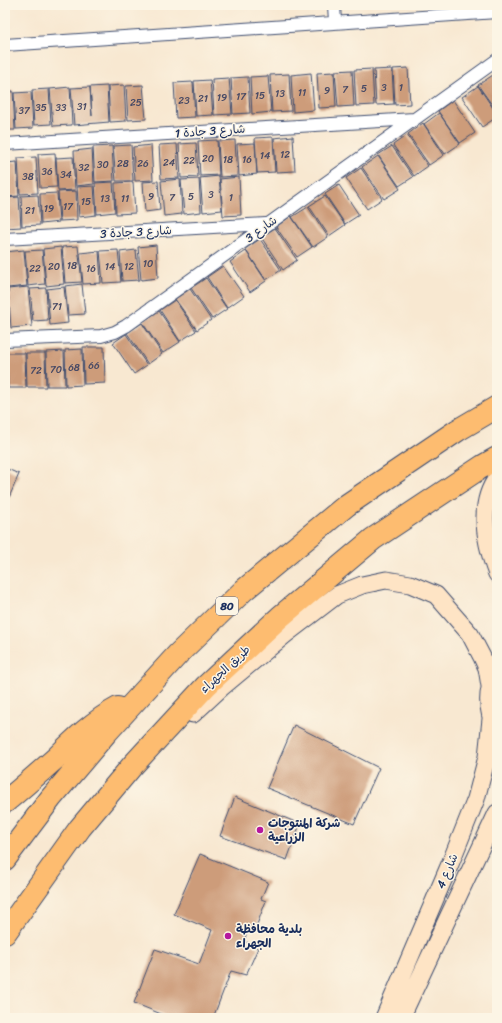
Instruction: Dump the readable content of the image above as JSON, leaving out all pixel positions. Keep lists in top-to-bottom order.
{
  "streets": {
    "highway": ["80", "طريق الجهراء"],
    "street": [
      "شارع 3 جادة 1",
      "شارع 3",
      "شارع 3 جادة 3",
      "شارع 4"
    ]
  },
  "crossings": [
    ["شارع 3 جادة 1", "شارع 3"],
    ["شارع 3", "شارع 3 جادة 3"]
  ],
  "places": ["شركة المنتوجات الزراعية", "بلدية محافظة الجهراء"],
  "house_numbers": [
    "3",
    "1",
    "5",
    "7",
    "9",
    "11",
    "13",
    "15",
    "17",
    "19",
    "21",
    "23",
    "25",
    "31",
    "35",
    "33",
    "37",
    "12",
    "14",
    "20",
    "18",
    "16",
    "22",
    "24",
    "28",
    "26",
    "30",
    "32",
    "36",
    "34",
    "38",
    "3",
    "9",
    "5",
    "7",
    "1",
    "13",
    "11",
    "15",
    "17",
    "19",
    "21",
    "10",
    "18",
    "20",
    "14",
    "12",
    "22",
    "16",
    "71",
    "66",
    "68",
    "70",
    "72"
  ]
}
